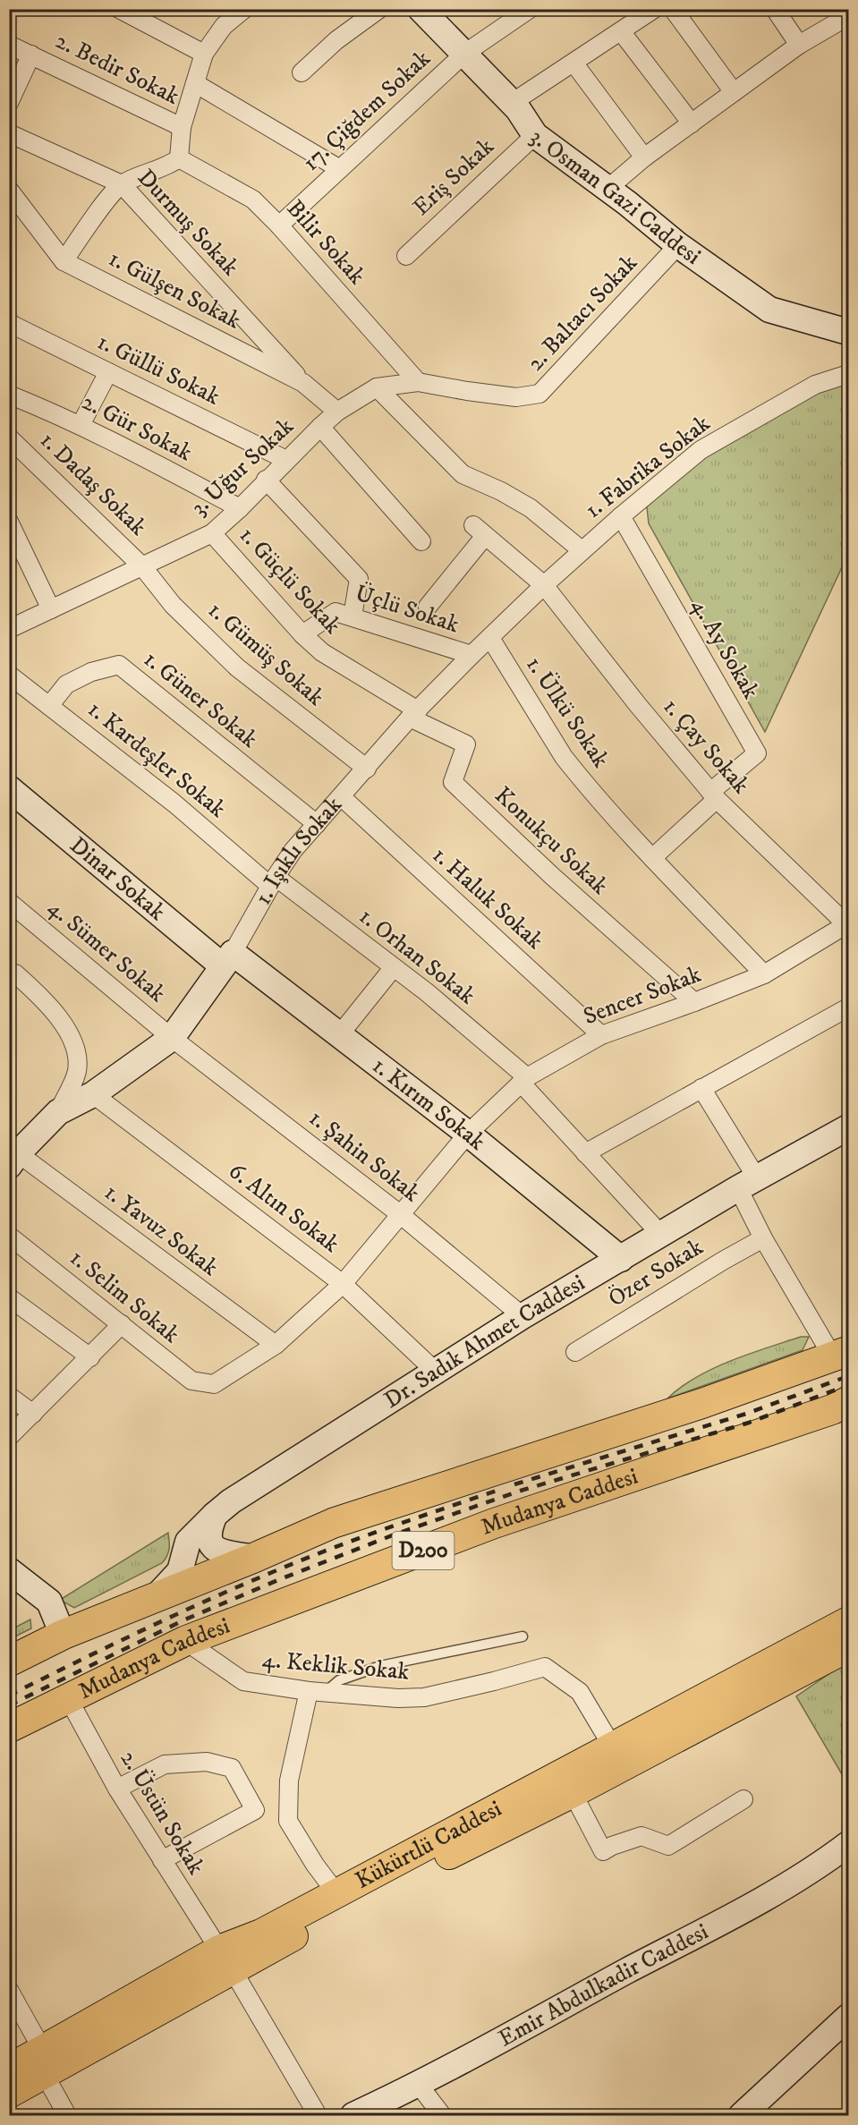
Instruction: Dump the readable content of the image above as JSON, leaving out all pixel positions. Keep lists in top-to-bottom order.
{
  "streets": {
    "highway": ["Mudanya Caddesi", "D200"],
    "main road": ["Kükürtlü Caddesi"],
    "street": [
      "2. Bedir Sokak",
      "17. Çiğdem Sokak",
      "Eriş Sokak",
      "3. Osman Gazi Caddesi",
      "Durmuş Sokak",
      "Bilir Sokak",
      "1. Gülşen Sokak",
      "2. Baltacı Sokak",
      "1. Güllü Sokak",
      "2. Gür Sokak",
      "3. Uğur Sokak",
      "1. Fabrika Sokak",
      "1. Dadaş Sokak",
      "1. Güçlü Sokak",
      "Üçlü Sokak",
      "4. Ay Sokak",
      "1. Gümüş Sokak",
      "1. Güner Sokak",
      "1. Ülkü Sokak",
      "1. Çay Sokak",
      "1. Kardeşler Sokak",
      "Konukçu Sokak",
      "1. Işıklı Sokak",
      "Dinar Sokak",
      "1. Haluk Sokak",
      "4. Sümer Sokak",
      "1. Orhan Sokak",
      "Sencer Sokak",
      "1. Kırım Sokak",
      "1. Şahin Sokak",
      "6. Altın Sokak",
      "1. Yavuz Sokak",
      "Özer Sokak",
      "1. Selim Sokak",
      "Dr. Sadık Ahmet Caddesi",
      "4. Keklik Sokak",
      "2. Üstün Sokak",
      "Emir Abdulkadir Caddesi"
    ]
  },
  "crossings": [
    ["17. Çiğdem Sokak", "3. Osman Gazi Caddesi"],
    ["17. Çiğdem Sokak", "Bilir Sokak"],
    ["Eriş Sokak", "3. Osman Gazi Caddesi"],
    ["3. Osman Gazi Caddesi", "2. Baltacı Sokak"],
    ["Durmuş Sokak", "1. Gülşen Sokak"],
    ["Bilir Sokak", "2. Baltacı Sokak"],
    ["Bilir Sokak", "3. Uğur Sokak"],
    ["1. Gülşen Sokak", "3. Uğur Sokak"],
    ["2. Baltacı Sokak", "3. Uğur Sokak"],
    ["1. Güllü Sokak", "3. Uğur Sokak"],
    ["2. Gür Sokak", "3. Uğur Sokak"],
    ["3. Uğur Sokak", "1. Dadaş Sokak"],
    ["3. Uğur Sokak", "1. Güçlü Sokak"],
    ["3. Uğur Sokak", "1. Gümüş Sokak"],
    ["1. Fabrika Sokak", "4. Ay Sokak"],
    ["1. Fabrika Sokak", "1. Çay Sokak"],
    ["1. Fabrika Sokak", "1. Işıklı Sokak"],
    ["1. Dadaş Sokak", "1. Gümüş Sokak"],
    ["1. Güçlü Sokak", "Üçlü Sokak"],
    ["1. Güçlü Sokak", "Konukçu Sokak"],
    ["1. Güçlü Sokak", "1. Işıklı Sokak"],
    ["Üçlü Sokak", "1. Işıklı Sokak"],
    ["4. Ay Sokak", "1. Çay Sokak"],
    ["1. Gümüş Sokak", "1. Işıklı Sokak"],
    ["1. Güner Sokak", "1. Kardeşler Sokak"],
    ["1. Güner Sokak", "1. Işıklı Sokak"],
    ["1. Ülkü Sokak", "1. Işıklı Sokak"],
    ["1. Ülkü Sokak", "Sencer Sokak"],
    ["1. Çay Sokak", "1. Işıklı Sokak"],
    ["1. Çay Sokak", "Sencer Sokak"],
    ["1. Kardeşler Sokak", "1. Işıklı Sokak"],
    ["1. Kardeşler Sokak", "1. Orhan Sokak"],
    ["Konukçu Sokak", "1. Işıklı Sokak"],
    ["Konukçu Sokak", "Sencer Sokak"],
    ["1. Işıklı Sokak", "Dinar Sokak"],
    ["1. Işıklı Sokak", "1. Haluk Sokak"],
    ["1. Işıklı Sokak", "4. Sümer Sokak"],
    ["1. Işıklı Sokak", "1. Orhan Sokak"],
    ["1. Işıklı Sokak", "1. Kırım Sokak"],
    ["1. Işıklı Sokak", "1. Şahin Sokak"],
    ["1. Işıklı Sokak", "6. Altın Sokak"],
    ["1. Işıklı Sokak", "1. Yavuz Sokak"],
    ["Dinar Sokak", "1. Kırım Sokak"],
    ["1. Haluk Sokak", "Sencer Sokak"],
    ["4. Sümer Sokak", "1. Şahin Sokak"],
    ["1. Orhan Sokak", "Sencer Sokak"],
    ["1. Orhan Sokak", "Dr. Sadık Ahmet Caddesi"],
    ["Sencer Sokak", "1. Kırım Sokak"],
    ["Sencer Sokak", "1. Şahin Sokak"],
    ["Sencer Sokak", "6. Altın Sokak"],
    ["Sencer Sokak", "1. Yavuz Sokak"],
    ["Sencer Sokak", "1. Selim Sokak"],
    ["1. Kırım Sokak", "Dr. Sadık Ahmet Caddesi"],
    ["1. Şahin Sokak", "Dr. Sadık Ahmet Caddesi"],
    ["6. Altın Sokak", "Dr. Sadık Ahmet Caddesi"],
    ["Dr. Sadık Ahmet Caddesi", "D200"],
    ["Mudanya Caddesi", "4. Keklik Sokak"],
    ["Mudanya Caddesi", "2. Üstün Sokak"],
    ["4. Keklik Sokak", "Kükürtlü Caddesi"],
    ["2. Üstün Sokak", "Kükürtlü Caddesi"]
  ]
}
